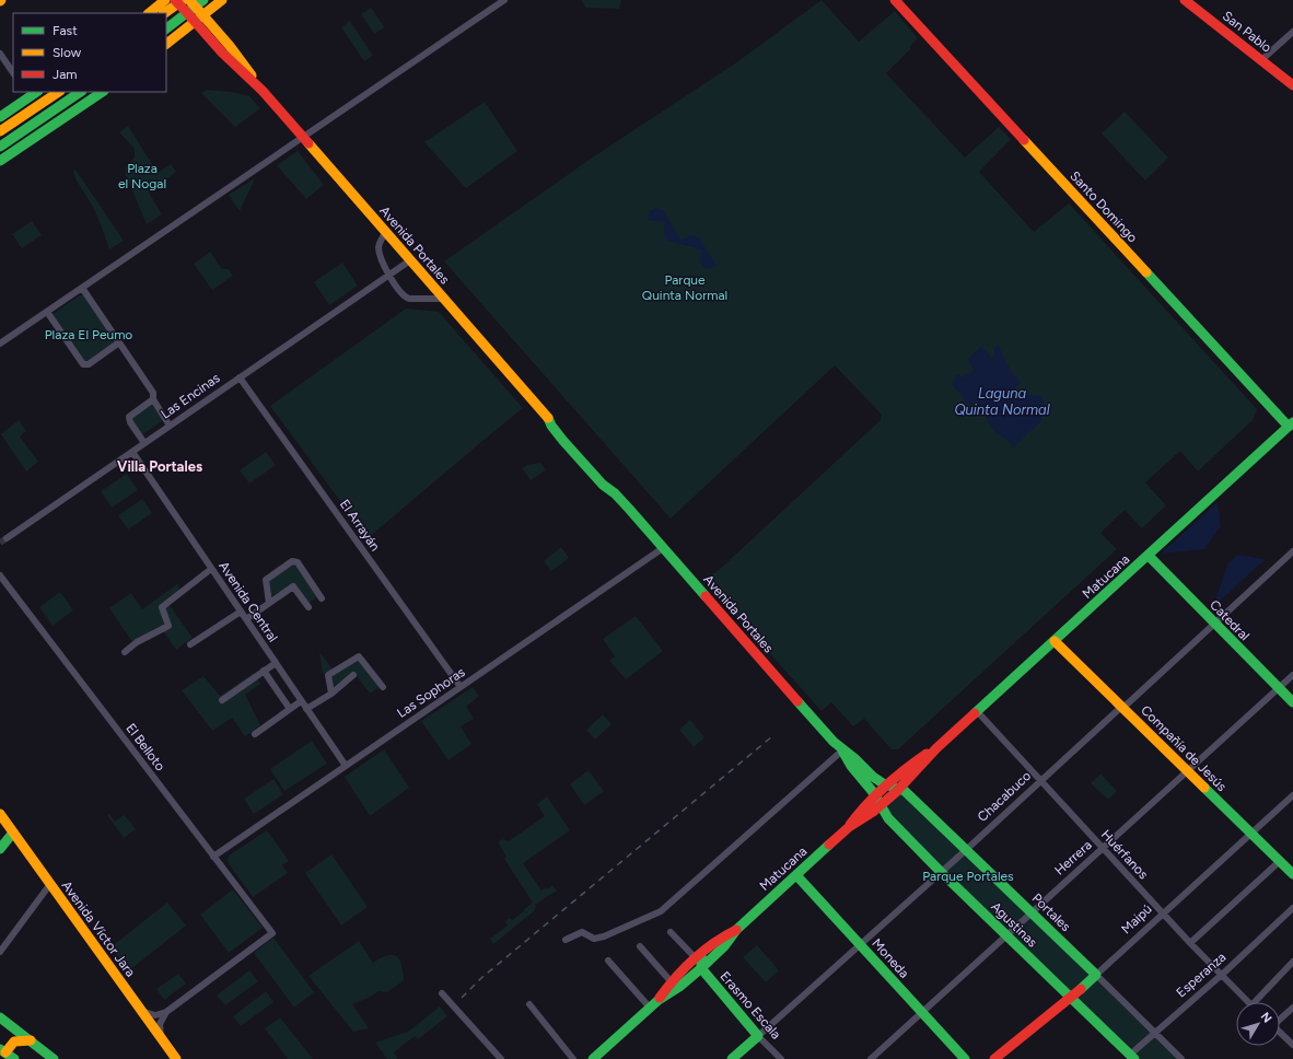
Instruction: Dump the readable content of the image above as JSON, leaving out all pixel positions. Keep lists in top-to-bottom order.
{
  "streets": {
    "main road": [
      "San Pablo",
      "Santo Domingo",
      "Avenida Portales",
      "Matucana",
      "Catedral",
      "Compañía de Jesús",
      "Chacabuco",
      "Portales",
      "Maipú",
      "Agustinas",
      "Avenida Víctor Jara",
      "Moneda",
      "Erasmo Escala"
    ],
    "street": [
      "Las Encinas",
      "El Arrayán",
      "Avenida Central",
      "Las Sophoras",
      "El Belloto",
      "Huérfanos",
      "Herrera",
      "Esperanza"
    ]
  },
  "crossings": [
    ["Santo Domingo", "Matucana"],
    ["Avenida Portales", "Las Encinas"],
    ["Avenida Portales", "Matucana"],
    ["Avenida Portales", "Las Sophoras"],
    ["Avenida Portales", "Agustinas"],
    ["Las Encinas", "El Arrayán"],
    ["Las Encinas", "Avenida Central"],
    ["El Arrayán", "Las Sophoras"],
    ["Matucana", "Catedral"],
    ["Matucana", "Compañía de Jesús"],
    ["Matucana", "Huérfanos"],
    ["Matucana", "Portales"],
    ["Matucana", "Agustinas"],
    ["Matucana", "Moneda"],
    ["Matucana", "Erasmo Escala"],
    ["Avenida Central", "Las Sophoras"],
    ["Catedral", "Chacabuco"],
    ["Catedral", "Herrera"],
    ["Las Sophoras", "El Belloto"],
    ["Compañía de Jesús", "Chacabuco"],
    ["Compañía de Jesús", "Herrera"],
    ["Compañía de Jesús", "Maipú"],
    ["Chacabuco", "Huérfanos"],
    ["Chacabuco", "Portales"],
    ["Chacabuco", "Agustinas"],
    ["Chacabuco", "Moneda"],
    ["Chacabuco", "Erasmo Escala"],
    ["Huérfanos", "Herrera"],
    ["Huérfanos", "Maipú"],
    ["Huérfanos", "Esperanza"],
    ["Herrera", "Portales"],
    ["Herrera", "Agustinas"],
    ["Herrera", "Moneda"],
    ["Portales", "Maipú"],
    ["Portales", "Esperanza"],
    ["Maipú", "Agustinas"],
    ["Agustinas", "Esperanza"]
  ],
  "districts": ["Villa Portales"],
  "water": ["Laguna Quinta Normal"],
  "parks": [
    "Plaza el Nogal",
    "Parque Quinta Normal",
    "Plaza El Peumo",
    "Parque Portales"
  ],
  "legend": ["Fast", "Slow", "Jam"],
  "north": "top right"
}
